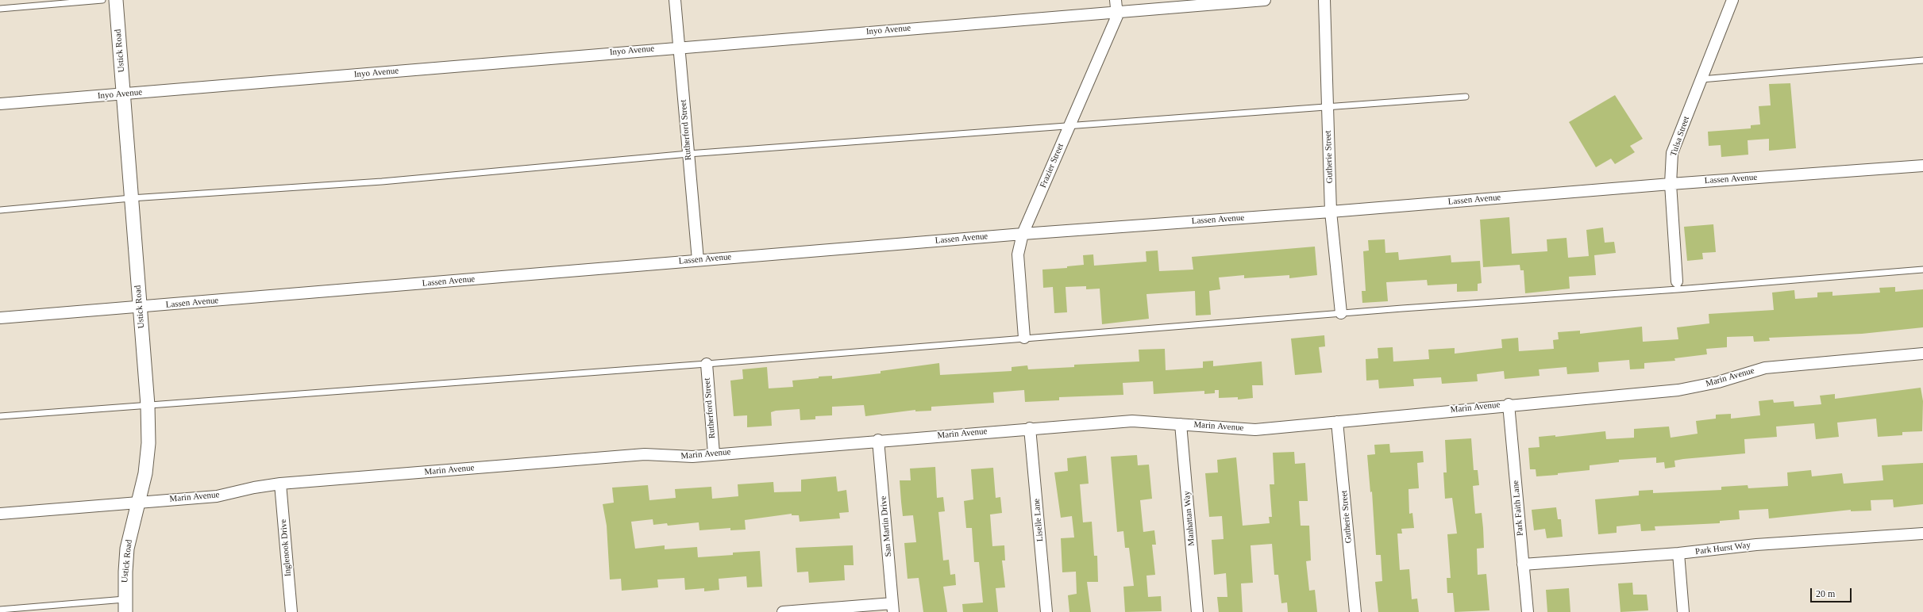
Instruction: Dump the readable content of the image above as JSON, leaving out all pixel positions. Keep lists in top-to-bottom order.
{
  "streets": {
    "street": [
      "Inyo Avenue",
      "Ustick Road",
      "Rutherford Street",
      "Tulsa Street",
      "Gutherie Street",
      "Frazier Street",
      "Lassen Avenue",
      "Marin Avenue",
      "Park Faith Lane",
      "Manhattan Way",
      "Liselle Lane",
      "San Martin Drive",
      "Inglenook Drive",
      "Park Hurst Way"
    ]
  },
  "crossings": [
    ["Inyo Avenue", "Ustick Road"],
    ["Inyo Avenue", "Rutherford Street"],
    ["Inyo Avenue", "Frazier Street"],
    ["Ustick Road", "Lassen Avenue"],
    ["Ustick Road", "Marin Avenue"],
    ["Rutherford Street", "Lassen Avenue"],
    ["Rutherford Street", "Marin Avenue"],
    ["Tulsa Street", "Lassen Avenue"],
    ["Gutherie Street", "Lassen Avenue"],
    ["Gutherie Street", "Marin Avenue"],
    ["Frazier Street", "Lassen Avenue"],
    ["Marin Avenue", "Park Faith Lane"],
    ["Marin Avenue", "Manhattan Way"],
    ["Marin Avenue", "Liselle Lane"],
    ["Marin Avenue", "San Martin Drive"],
    ["Marin Avenue", "Inglenook Drive"],
    ["Park Faith Lane", "Park Hurst Way"]
  ],
  "scale_bar": "20 m"
}
